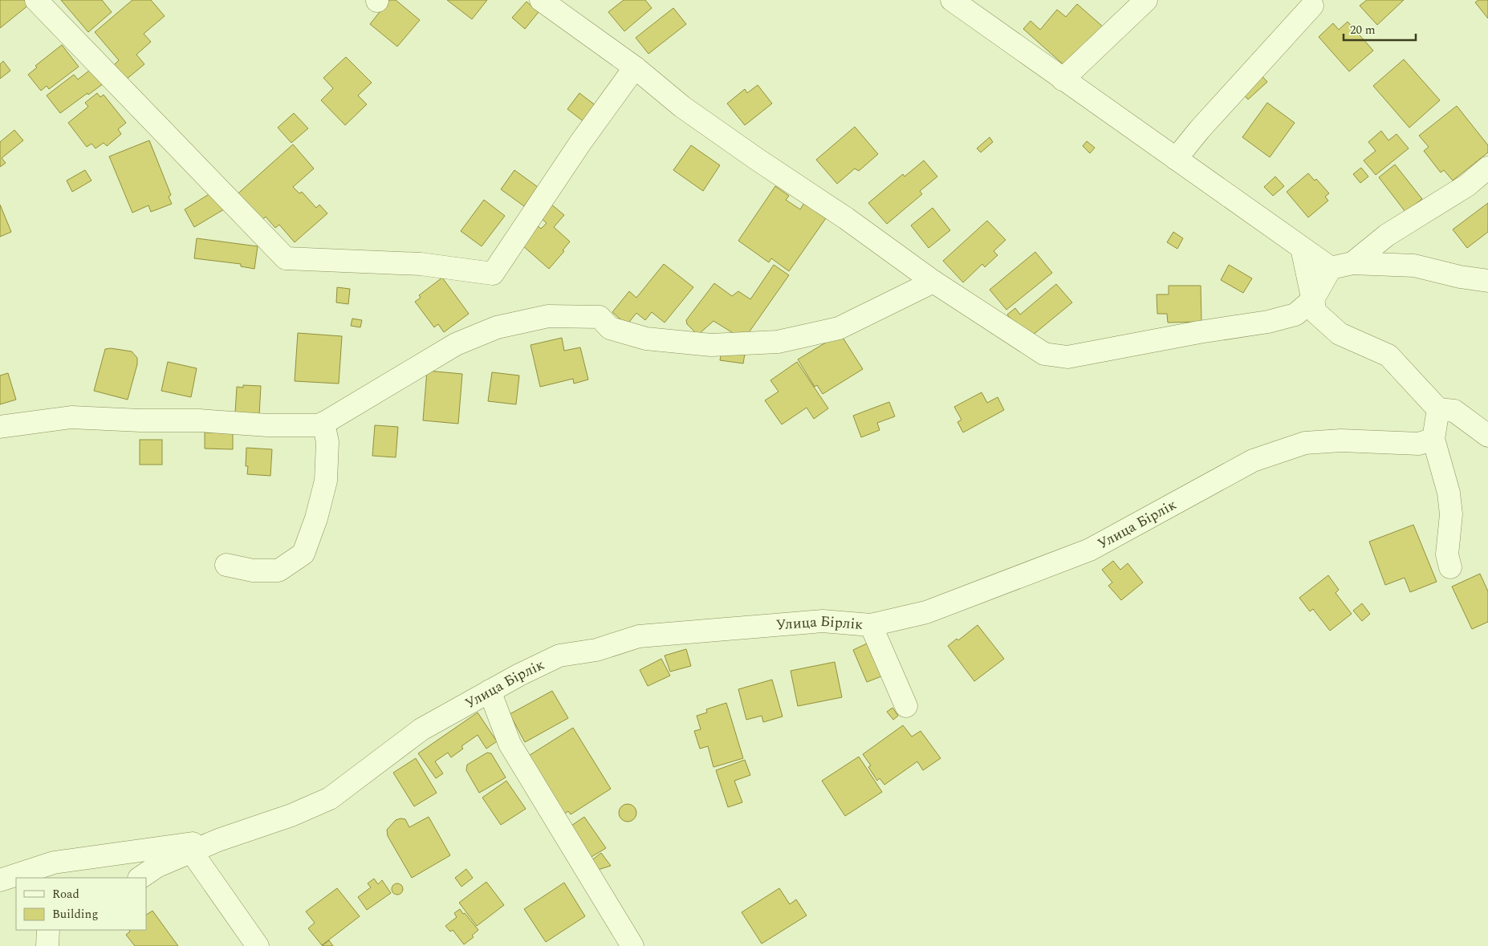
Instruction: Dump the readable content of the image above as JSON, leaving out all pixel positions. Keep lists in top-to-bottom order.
{
  "streets": {
    "street": ["Улица Бірлік"]
  },
  "legend": ["Road", "Building"],
  "scale_bar": "20 m"
}
